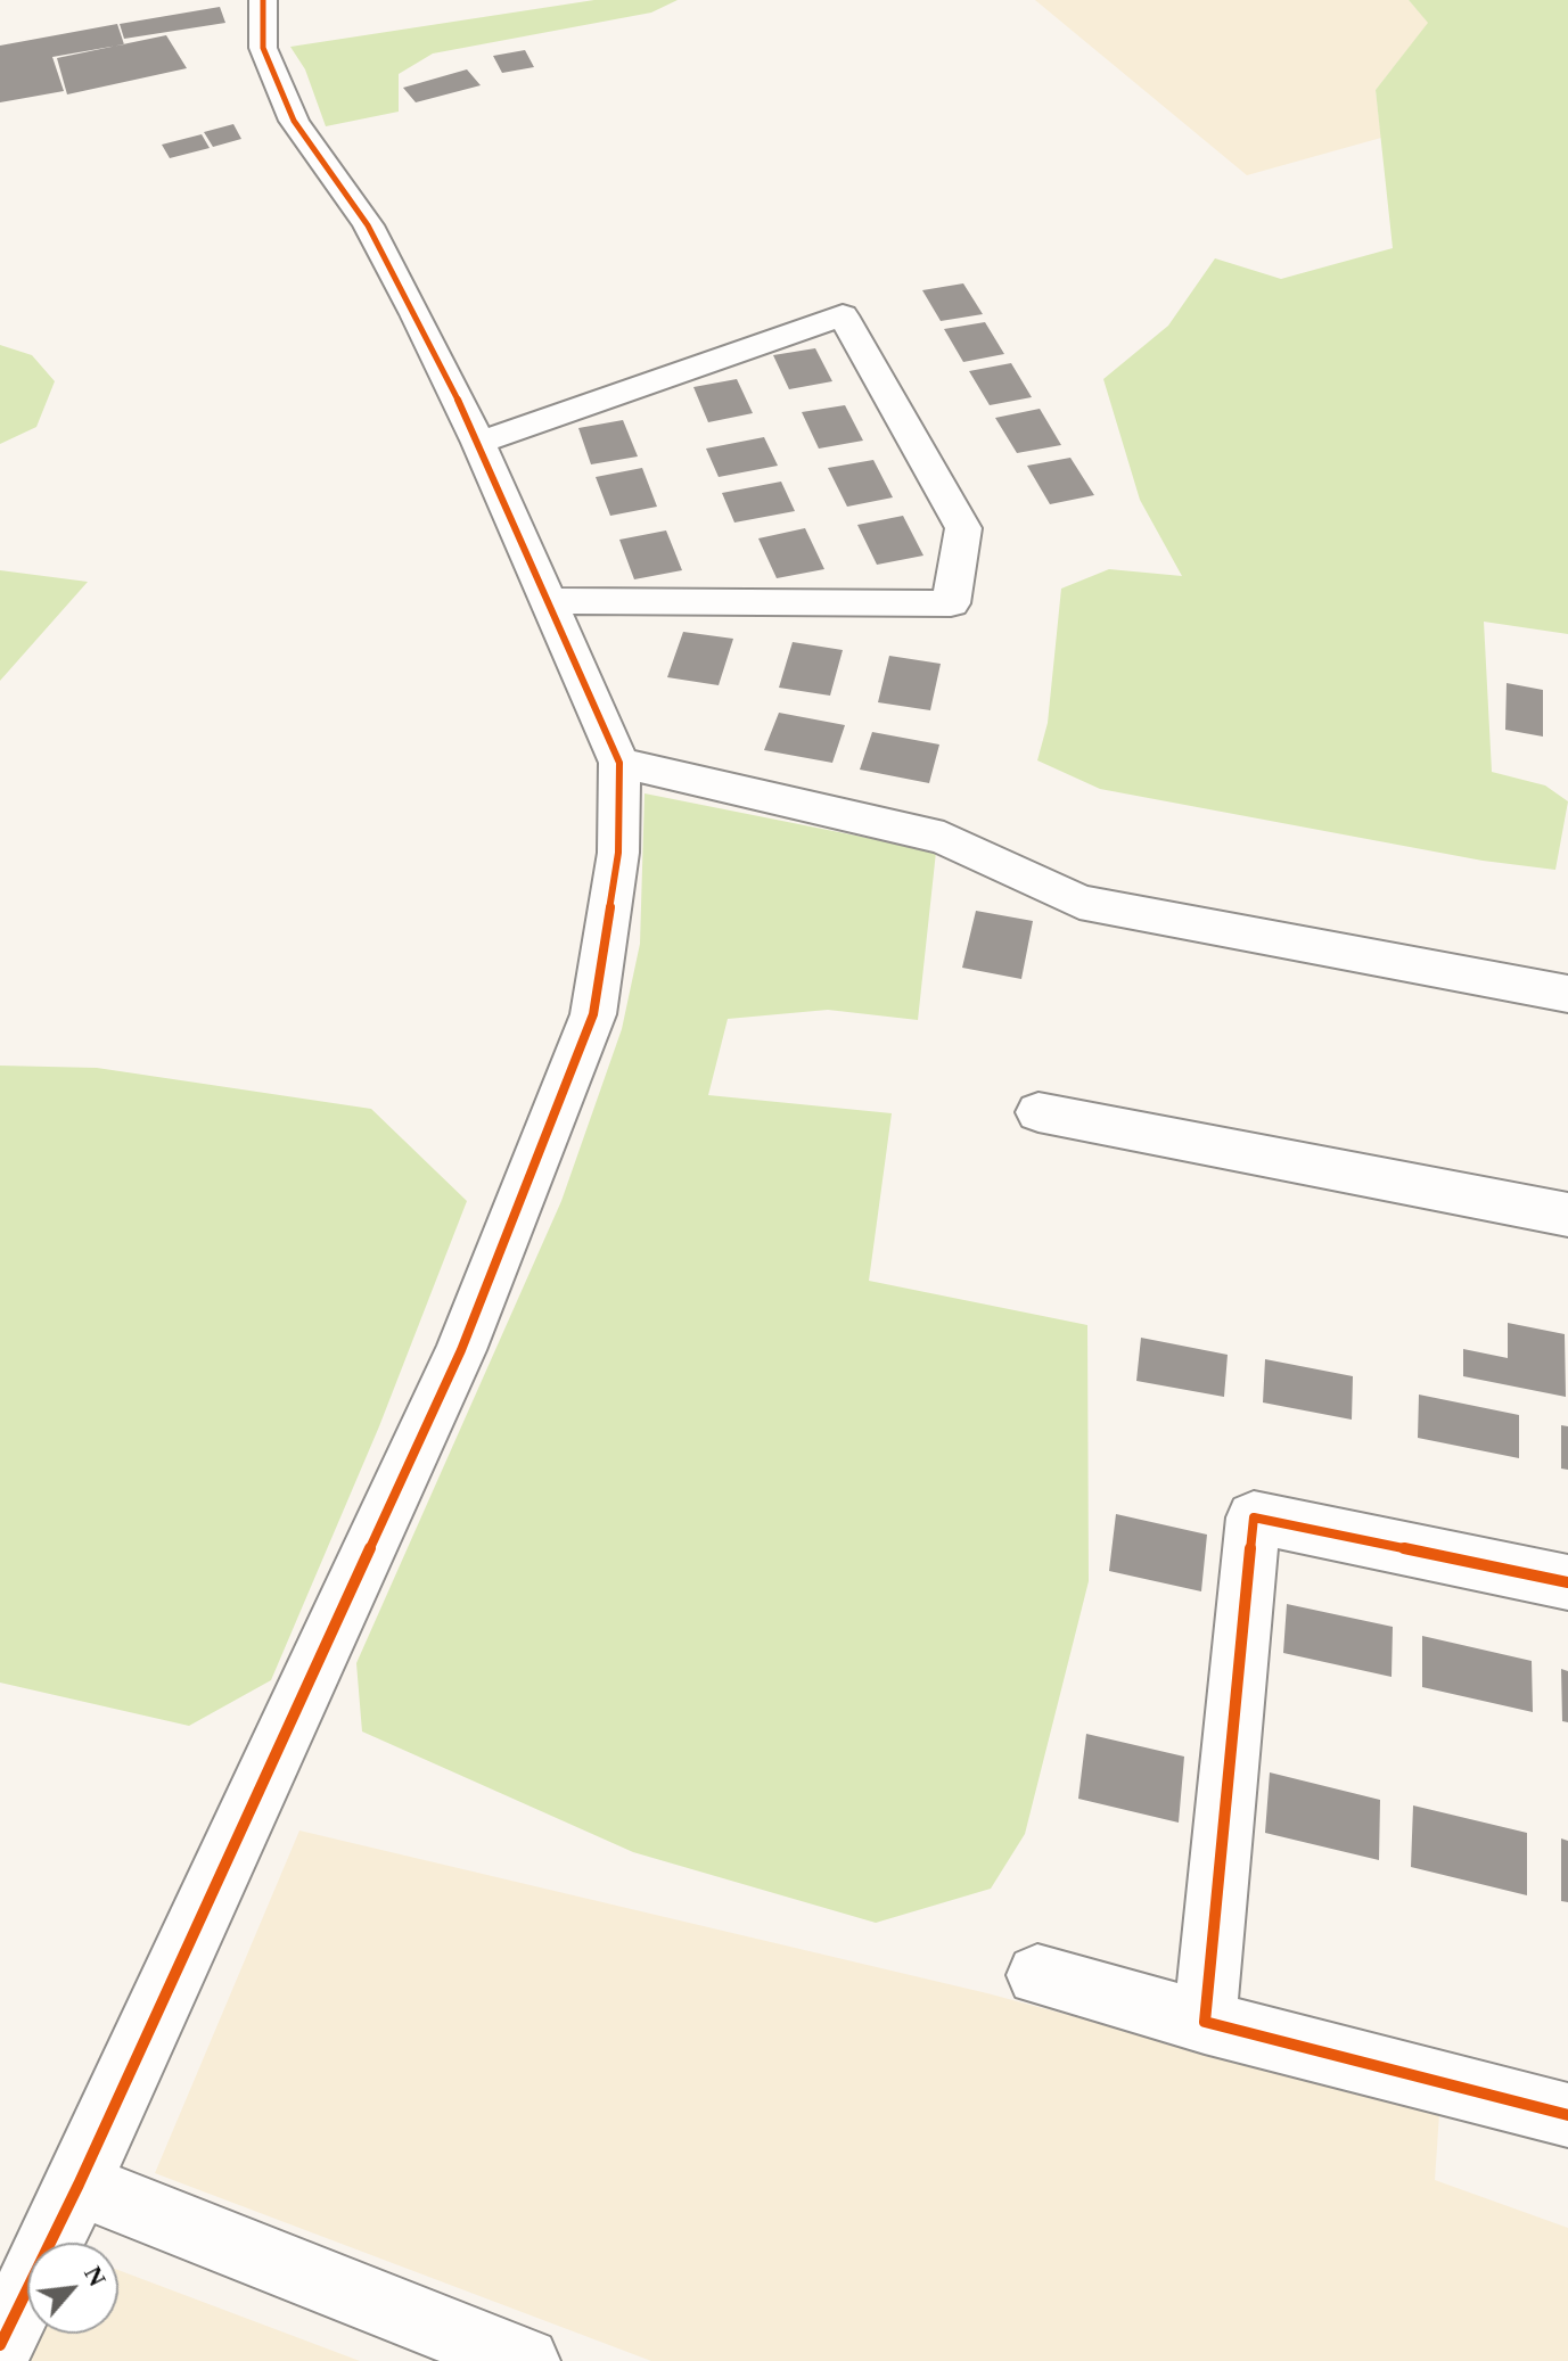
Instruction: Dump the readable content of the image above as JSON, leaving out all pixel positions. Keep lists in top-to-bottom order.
{
  "north": "top right"
}
